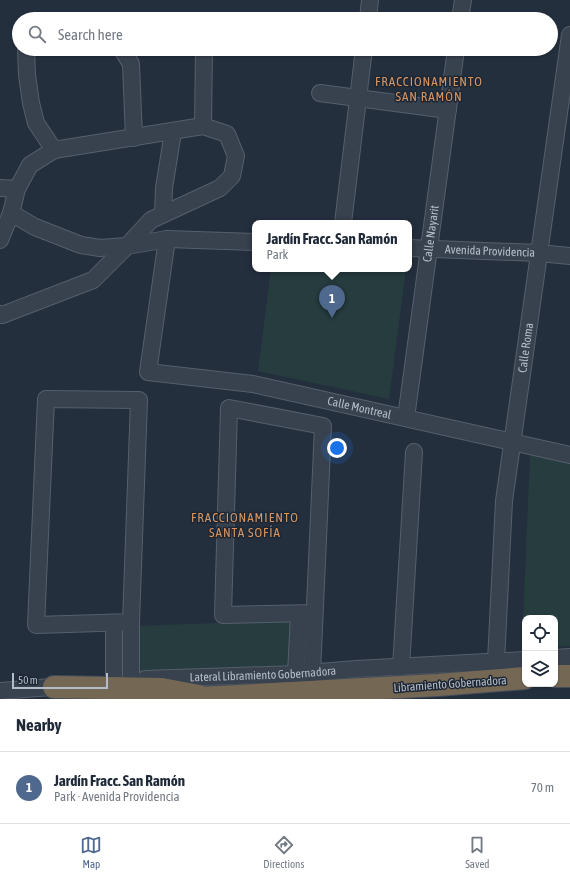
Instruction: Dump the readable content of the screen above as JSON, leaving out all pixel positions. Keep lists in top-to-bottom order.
{
  "streets": {
    "highway": ["Libramiento Gobernadora"],
    "street": [
      "Calle Nayarit",
      "Avenida Providencia",
      "Calle Roma",
      "Calle Montreal",
      "Lateral Libramiento Gobernadora"
    ]
  },
  "crossings": [
    ["Calle Nayarit", "Avenida Providencia"],
    ["Calle Nayarit", "Calle Montreal"],
    ["Avenida Providencia", "Calle Roma"],
    ["Calle Roma", "Calle Montreal"],
    ["Calle Roma", "Lateral Libramiento Gobernadora"]
  ],
  "districts": ["FRACCIONAMIENTO SAN RAMÓN", "FRACCIONAMIENTO SANTA SOFÍA"],
  "scale_bar": "50 m",
  "page": {
    "search": "Search here",
    "popup": ["Jardín Fracc. San Ramón", "Park"],
    "pins": "1",
    "scale": "50 m",
    "heading": "Nearby",
    "list": [
      {
        "mark": "1",
        "name": "Jardín Fracc. San Ramón",
        "note": "Park · Avenida Providencia",
        "value": "70 m"
      }
    ],
    "nav": ["Map", "Directions", "Saved"]
  }
}
